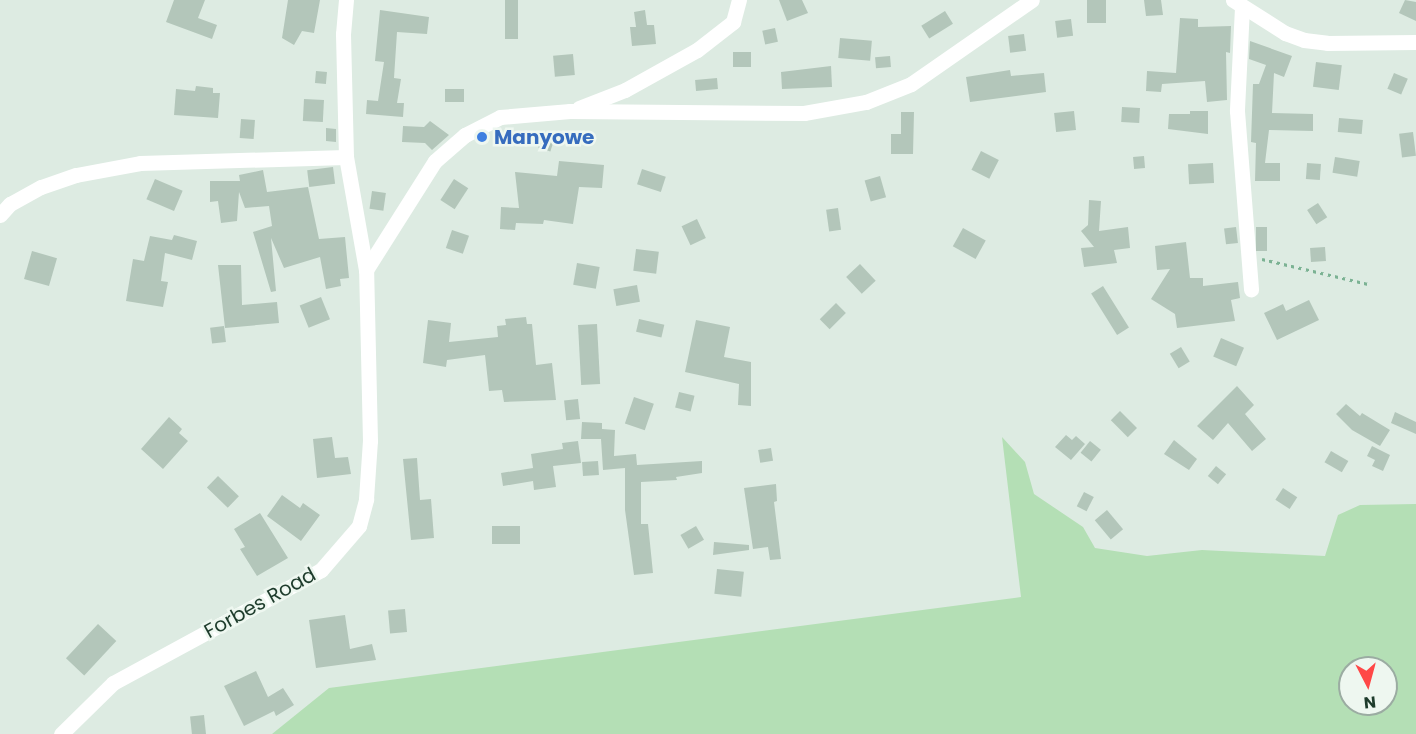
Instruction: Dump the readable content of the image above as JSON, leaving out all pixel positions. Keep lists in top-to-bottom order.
{
  "streets": {
    "street": ["Forbes Road"]
  },
  "places": ["Manyowe"],
  "north": "bottom"
}
